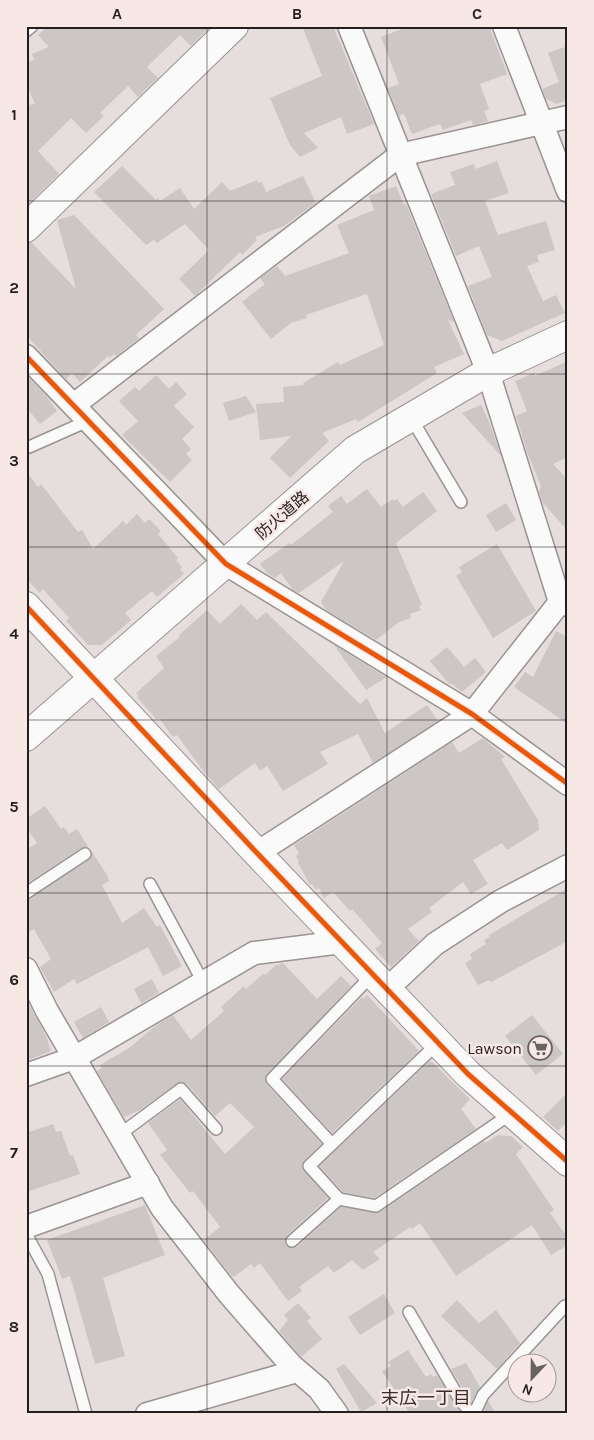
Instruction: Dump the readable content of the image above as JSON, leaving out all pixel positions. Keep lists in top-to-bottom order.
{
  "streets": {
    "street": ["防火道路"]
  },
  "districts": ["末広一丁目"],
  "places": {
    "supermarket": ["Lawson"]
  },
  "north": "bottom",
  "grid": {
    "columns": ["A", "B", "C"],
    "rows": [
      "1",
      "2",
      "3",
      "4",
      "5",
      "6",
      "7",
      "8"
    ]
  }
}
